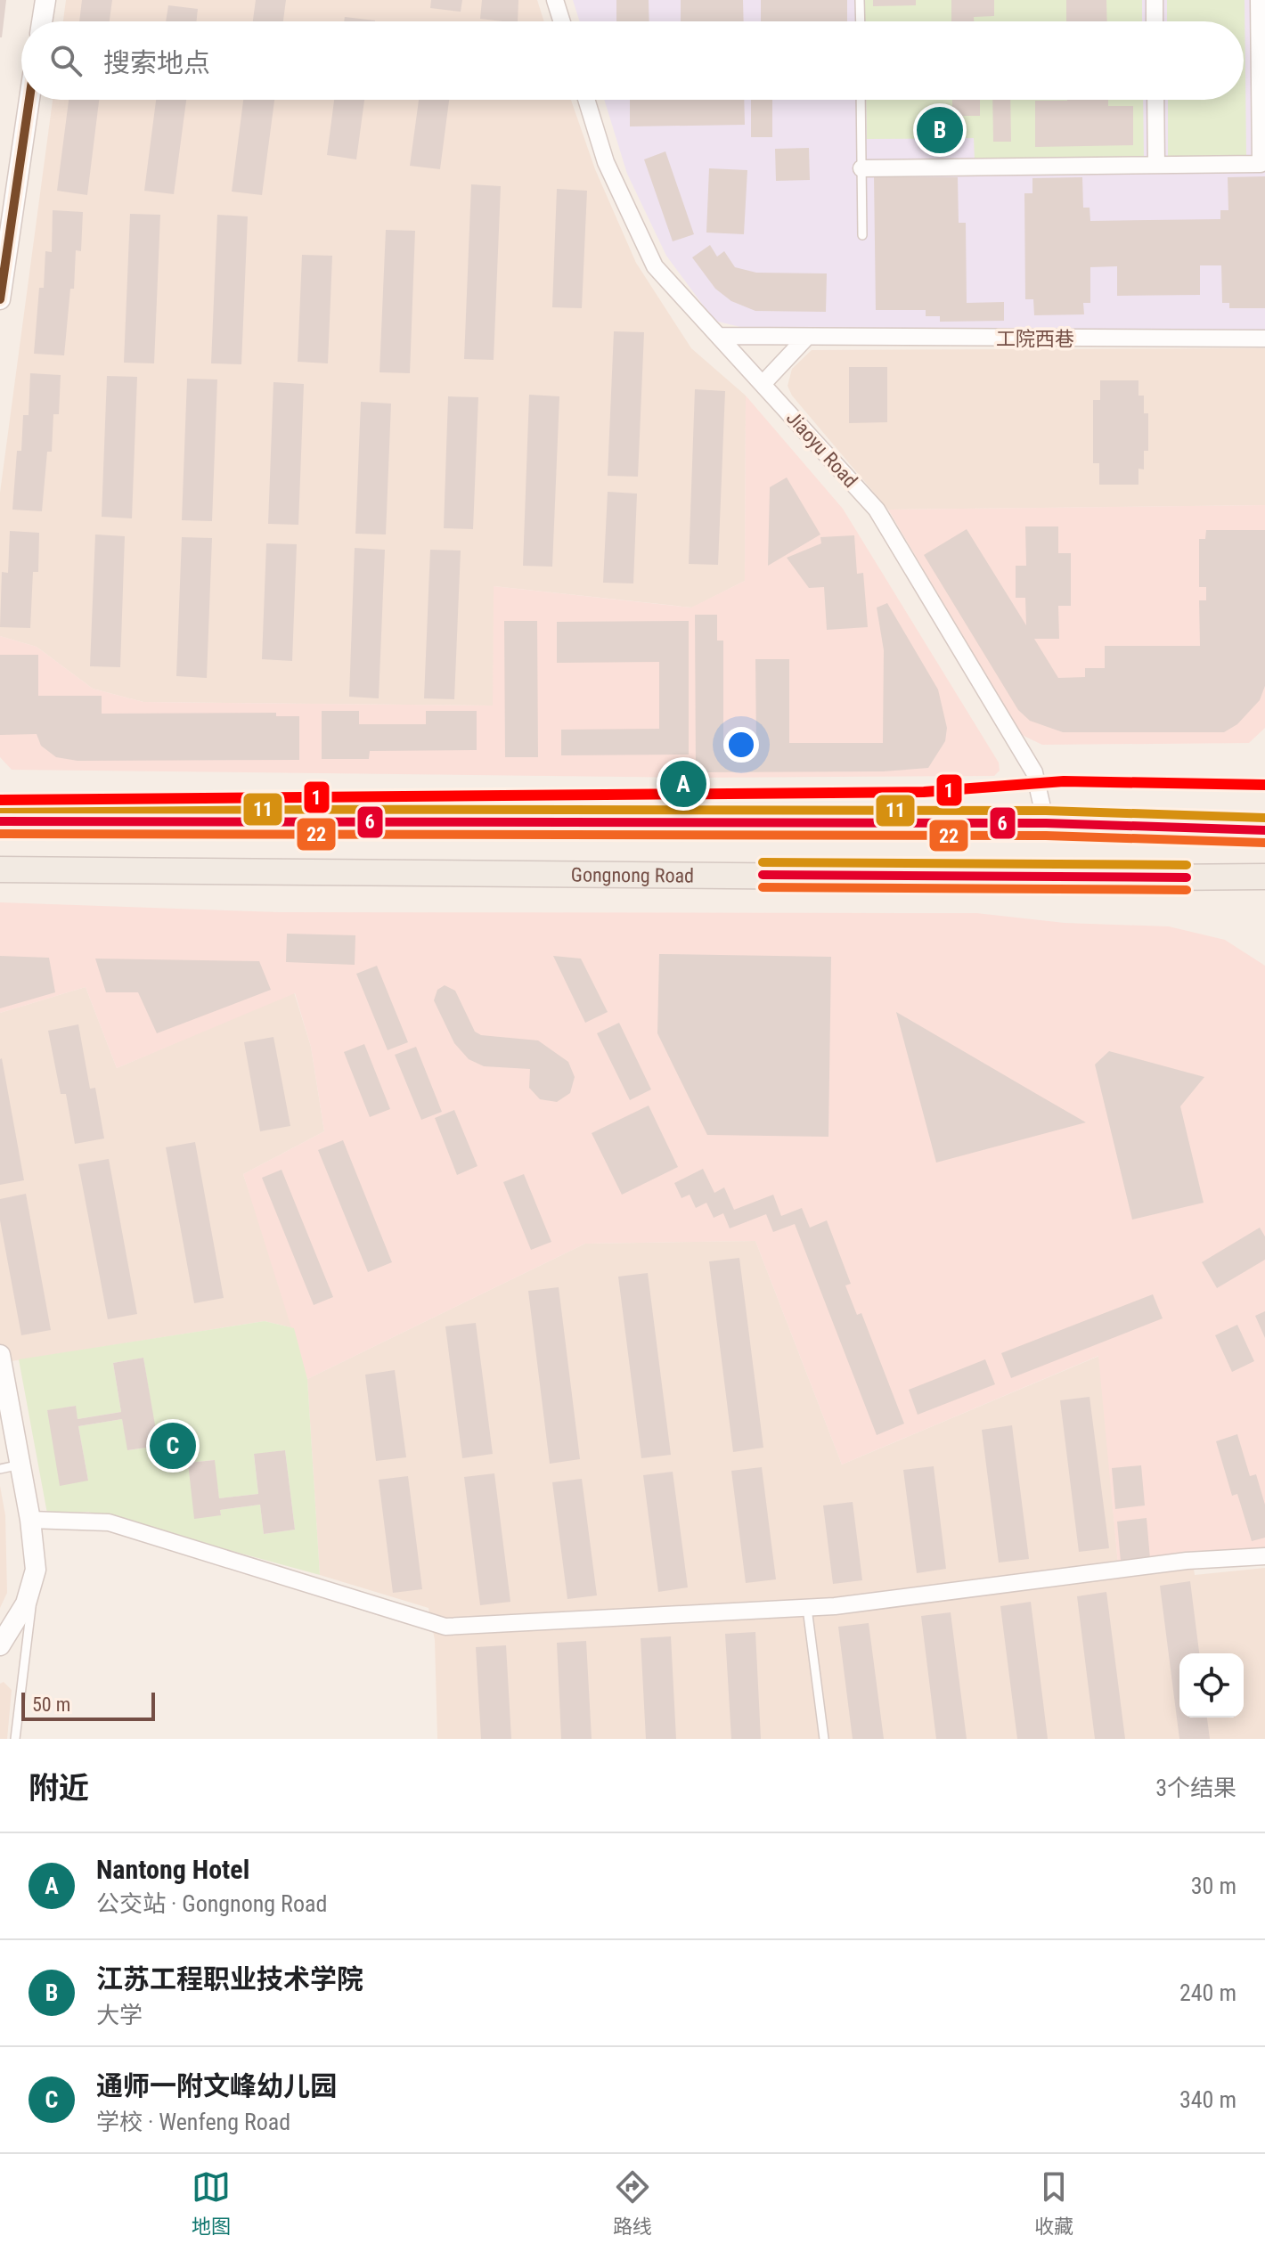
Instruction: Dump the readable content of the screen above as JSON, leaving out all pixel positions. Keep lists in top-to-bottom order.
{
  "streets": {
    "main road": ["Gongnong Road"],
    "street": ["工院西巷", "Jiaoyu Road"]
  },
  "crossings": [
    ["工院西巷", "Jiaoyu Road"]
  ],
  "lines": [
    "transit line 1",
    "transit line 11",
    "transit line 6",
    "transit line 22"
  ],
  "scale_bar": "50 m",
  "page": {
    "search": "搜索地点",
    "pins": ["B", "A", "C"],
    "scale": "50 m",
    "heading": ["附近", "3个结果"],
    "list": [
      {
        "mark": "A",
        "name": "Nantong Hotel",
        "note": "公交站 · Gongnong Road",
        "value": "30 m"
      },
      {
        "mark": "B",
        "name": "江苏工程职业技术学院",
        "note": "大学",
        "value": "240 m"
      },
      {
        "mark": "C",
        "name": "通师一附文峰幼儿园",
        "note": "学校 · Wenfeng Road",
        "value": "340 m"
      }
    ],
    "nav": ["地图", "路线", "收藏"]
  }
}
